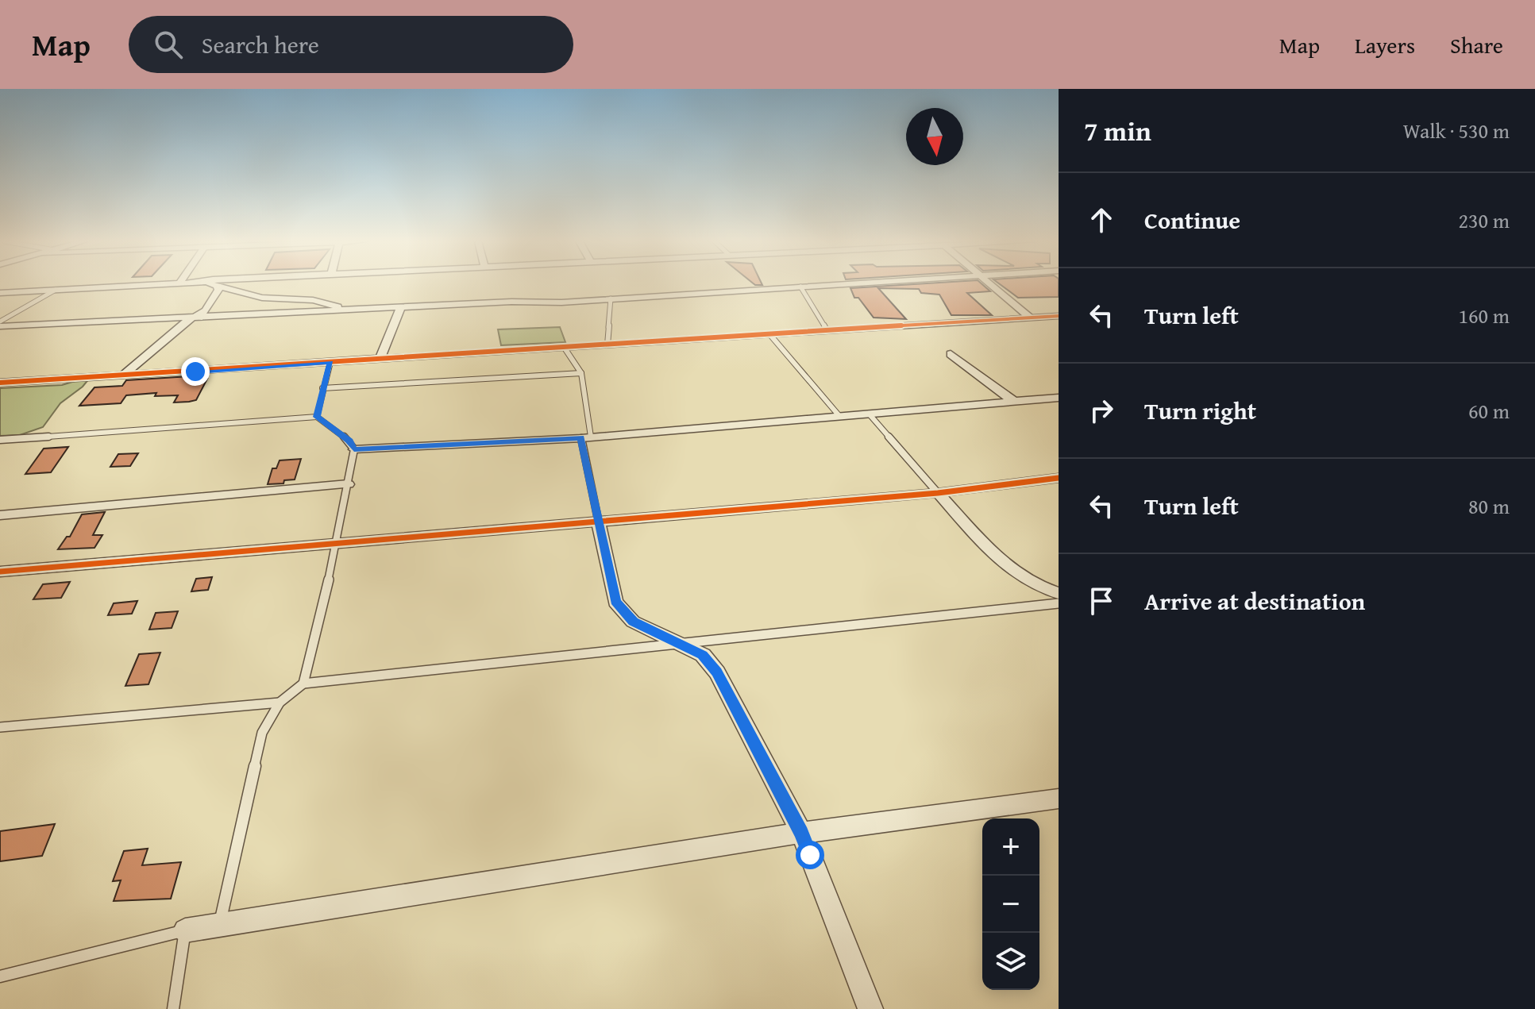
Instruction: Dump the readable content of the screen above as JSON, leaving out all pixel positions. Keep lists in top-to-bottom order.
{
  "north": "bottom",
  "page": {
    "header": "Map",
    "search": "Search here",
    "nav": ["Map", "Layers", "Share"],
    "heading": ["7 min", "Walk · 530 m"],
    "list": [
      ["Continue", "230 m"],
      ["Turn left", "160 m"],
      ["Turn right", "60 m"],
      ["Turn left", "80 m"],
      "Arrive at destination"
    ],
    "map_buttons": ["+", "−"]
  }
}
